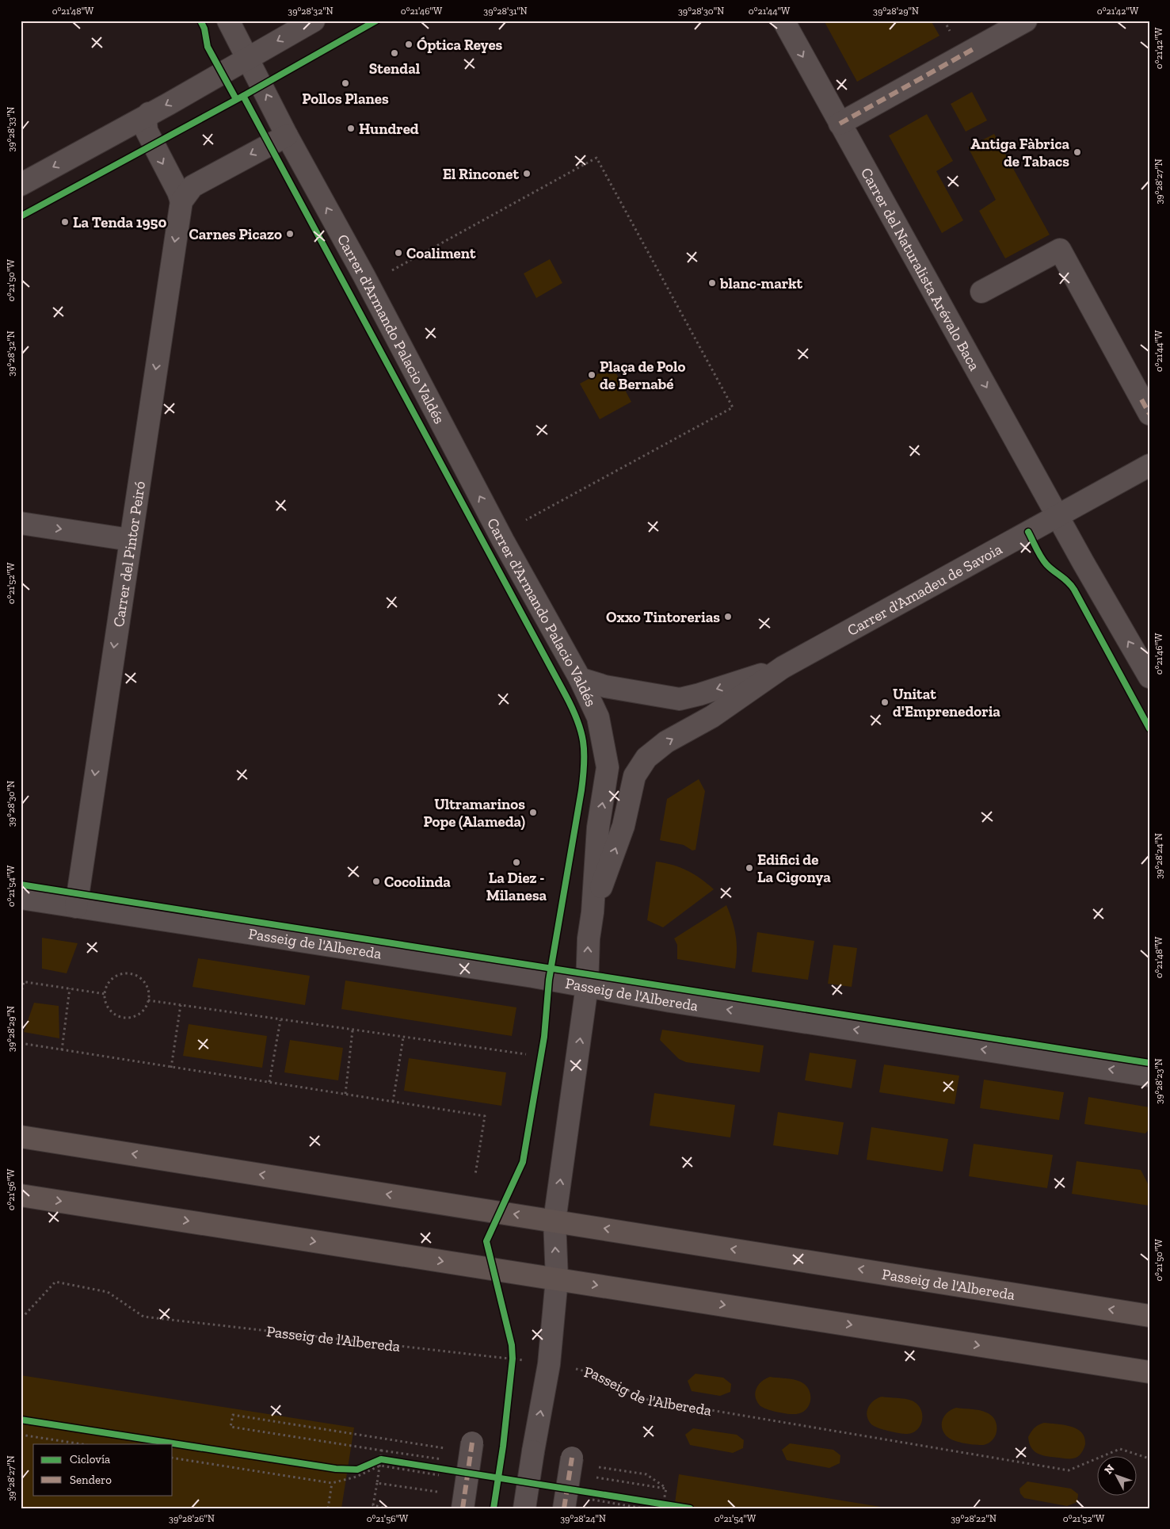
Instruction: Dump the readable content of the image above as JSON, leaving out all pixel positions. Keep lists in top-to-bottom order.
{
  "streets": {
    "main road": ["Passeig de l'Albereda"],
    "street": [
      "Carrer del Naturalista Arévalo Baca",
      "Carrer d'Armando Palacio Valdés",
      "Carrer del Pintor Peiró",
      "Carrer d'Amadeu de Savoia"
    ]
  },
  "crossings": [
    ["Carrer del Naturalista Arévalo Baca", "Carrer d'Amadeu de Savoia"],
    ["Carrer d'Armando Palacio Valdés", "Carrer d'Amadeu de Savoia"],
    ["Carrer d'Armando Palacio Valdés", "Passeig de l'Albereda"],
    ["Carrer del Pintor Peiró", "Passeig de l'Albereda"]
  ],
  "one_way": ["Carrer d'Armando Palacio Valdés", "Carrer del Pintor Peiró", "Passeig de l'Albereda"],
  "places": [
    "Óptica Reyes",
    "Stendal",
    "Pollos Planes",
    "Hundred",
    "Antiga Fàbrica de Tabacs",
    "El Rinconet",
    "La Tenda 1950",
    "Carnes Picazo",
    "Coaliment",
    "blanc-markt",
    "Plaça de Polo de Bernabé",
    "Oxxo Tintorerias",
    "Unitat d'Emprenedoria",
    "Ultramarinos Pope (Alameda)",
    "La Diez - Milanesa",
    "Edifici de La Cigonya",
    "Cocolinda"
  ],
  "legend": ["Ciclovía", "Sendero"],
  "north": "top left",
  "coordinates": [
    "0°21'48\"W",
    "39°28'32\"N",
    "0°21'46\"W",
    "39°28'31\"N",
    "39°28'30\"N",
    "0°21'44\"W",
    "39°28'29\"N",
    "0°21'42\"W",
    "39°28'33\"N",
    "39°28'27\"N",
    "0°21'50\"W",
    "0°21'52\"W",
    "39°28'24\"N",
    "0°21'54\"W",
    "39°28'23\"N",
    "0°21'56\"W",
    "39°28'26\"N",
    "39°28'22\"N"
  ]
}
